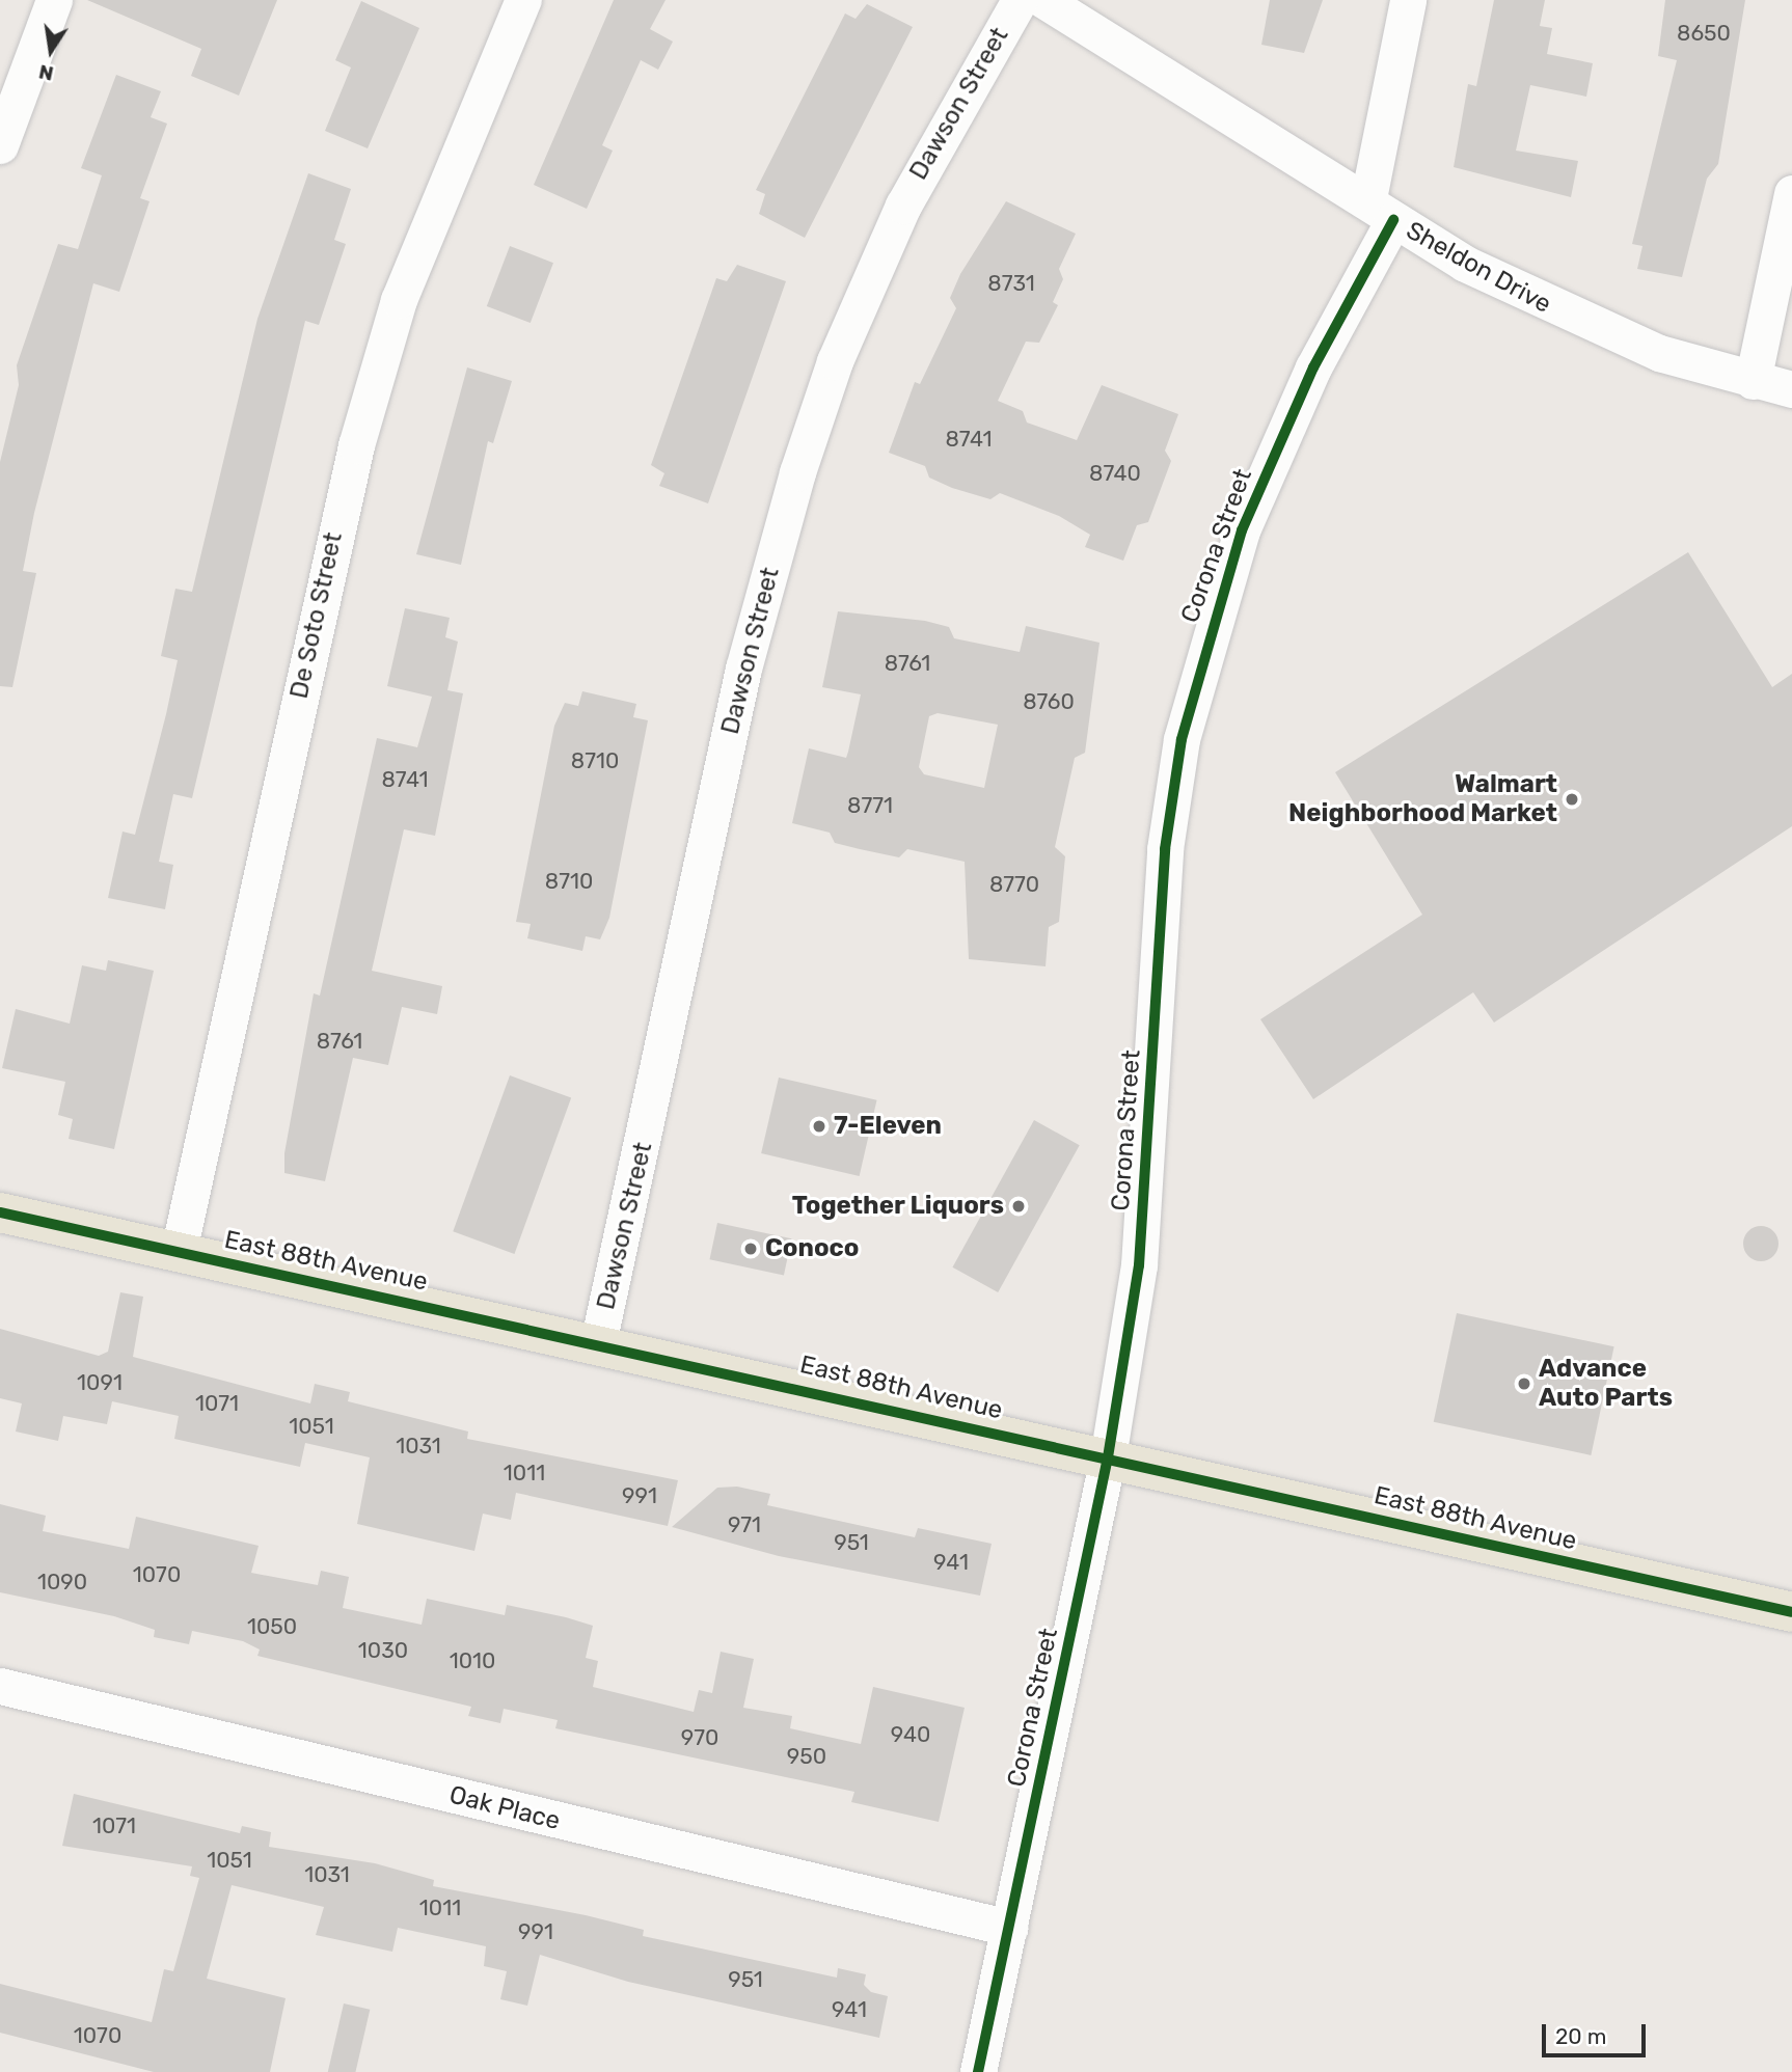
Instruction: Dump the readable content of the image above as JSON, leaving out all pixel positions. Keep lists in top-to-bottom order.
{
  "streets": {
    "main road": ["East 88th Avenue"],
    "street": [
      "Dawson Street",
      "Sheldon Drive",
      "Corona Street",
      "De Soto Street",
      "Oak Place"
    ]
  },
  "crossings": [
    ["Dawson Street", "East 88th Avenue"],
    ["Sheldon Drive", "Corona Street"],
    ["Corona Street", "East 88th Avenue"],
    ["Corona Street", "Oak Place"],
    ["De Soto Street", "East 88th Avenue"]
  ],
  "places": [
    "Walmart Neighborhood Market",
    "7-Eleven",
    "Together Liquors",
    "Conoco",
    "Advance Auto Parts"
  ],
  "house_numbers": [
    "8650",
    "8731",
    "8741",
    "8740",
    "8761",
    "8760",
    "8710",
    "8741",
    "8771",
    "8710",
    "8770",
    "8761",
    "1091",
    "1071",
    "1051",
    "1031",
    "1011",
    "991",
    "971",
    "951",
    "941",
    "1070",
    "1090",
    "1050",
    "1030",
    "1010",
    "940",
    "970",
    "950",
    "1071",
    "1051",
    "1031",
    "1011",
    "991",
    "951",
    "941",
    "1070"
  ],
  "scale_bar": "20 m",
  "north": "bottom"
}
